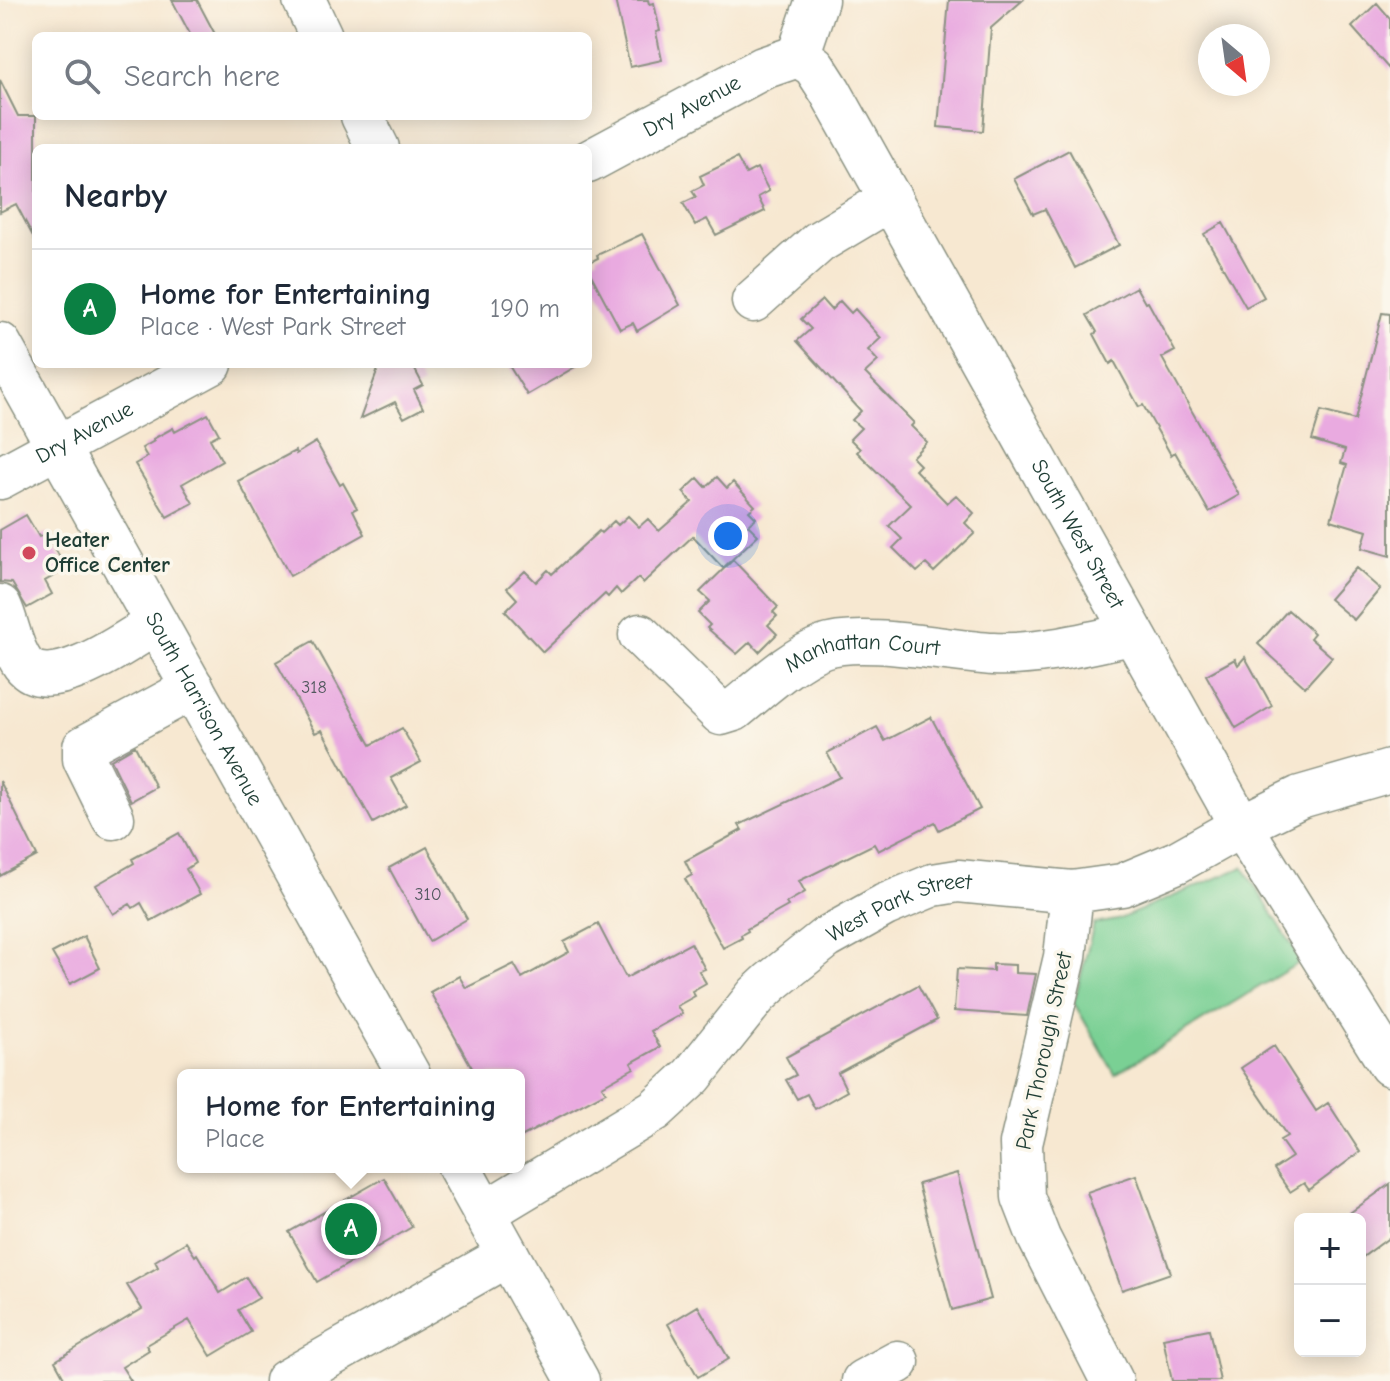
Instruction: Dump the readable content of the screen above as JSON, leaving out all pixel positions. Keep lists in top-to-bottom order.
{
  "streets": {
    "street": [
      "Dry Avenue",
      "South West Street",
      "Manhattan Court",
      "South Harrison Avenue",
      "West Park Street",
      "Park Thorough Street"
    ]
  },
  "crossings": [
    ["Dry Avenue", "South West Street"],
    ["Dry Avenue", "South Harrison Avenue"],
    ["South West Street", "Manhattan Court"],
    ["South West Street", "West Park Street"],
    ["West Park Street", "Park Thorough Street"]
  ],
  "places": ["Heater Office Center"],
  "house_numbers": ["318", "310"],
  "north": "bottom right",
  "page": {
    "search": "Search here",
    "heading": "Nearby",
    "list": [
      {
        "mark": "A",
        "name": "Home for Entertaining",
        "note": "Place · West Park Street",
        "value": "190 m"
      }
    ],
    "popup": ["Home for Entertaining", "Place"],
    "pins": "A",
    "map_buttons": ["+", "−"]
  }
}
